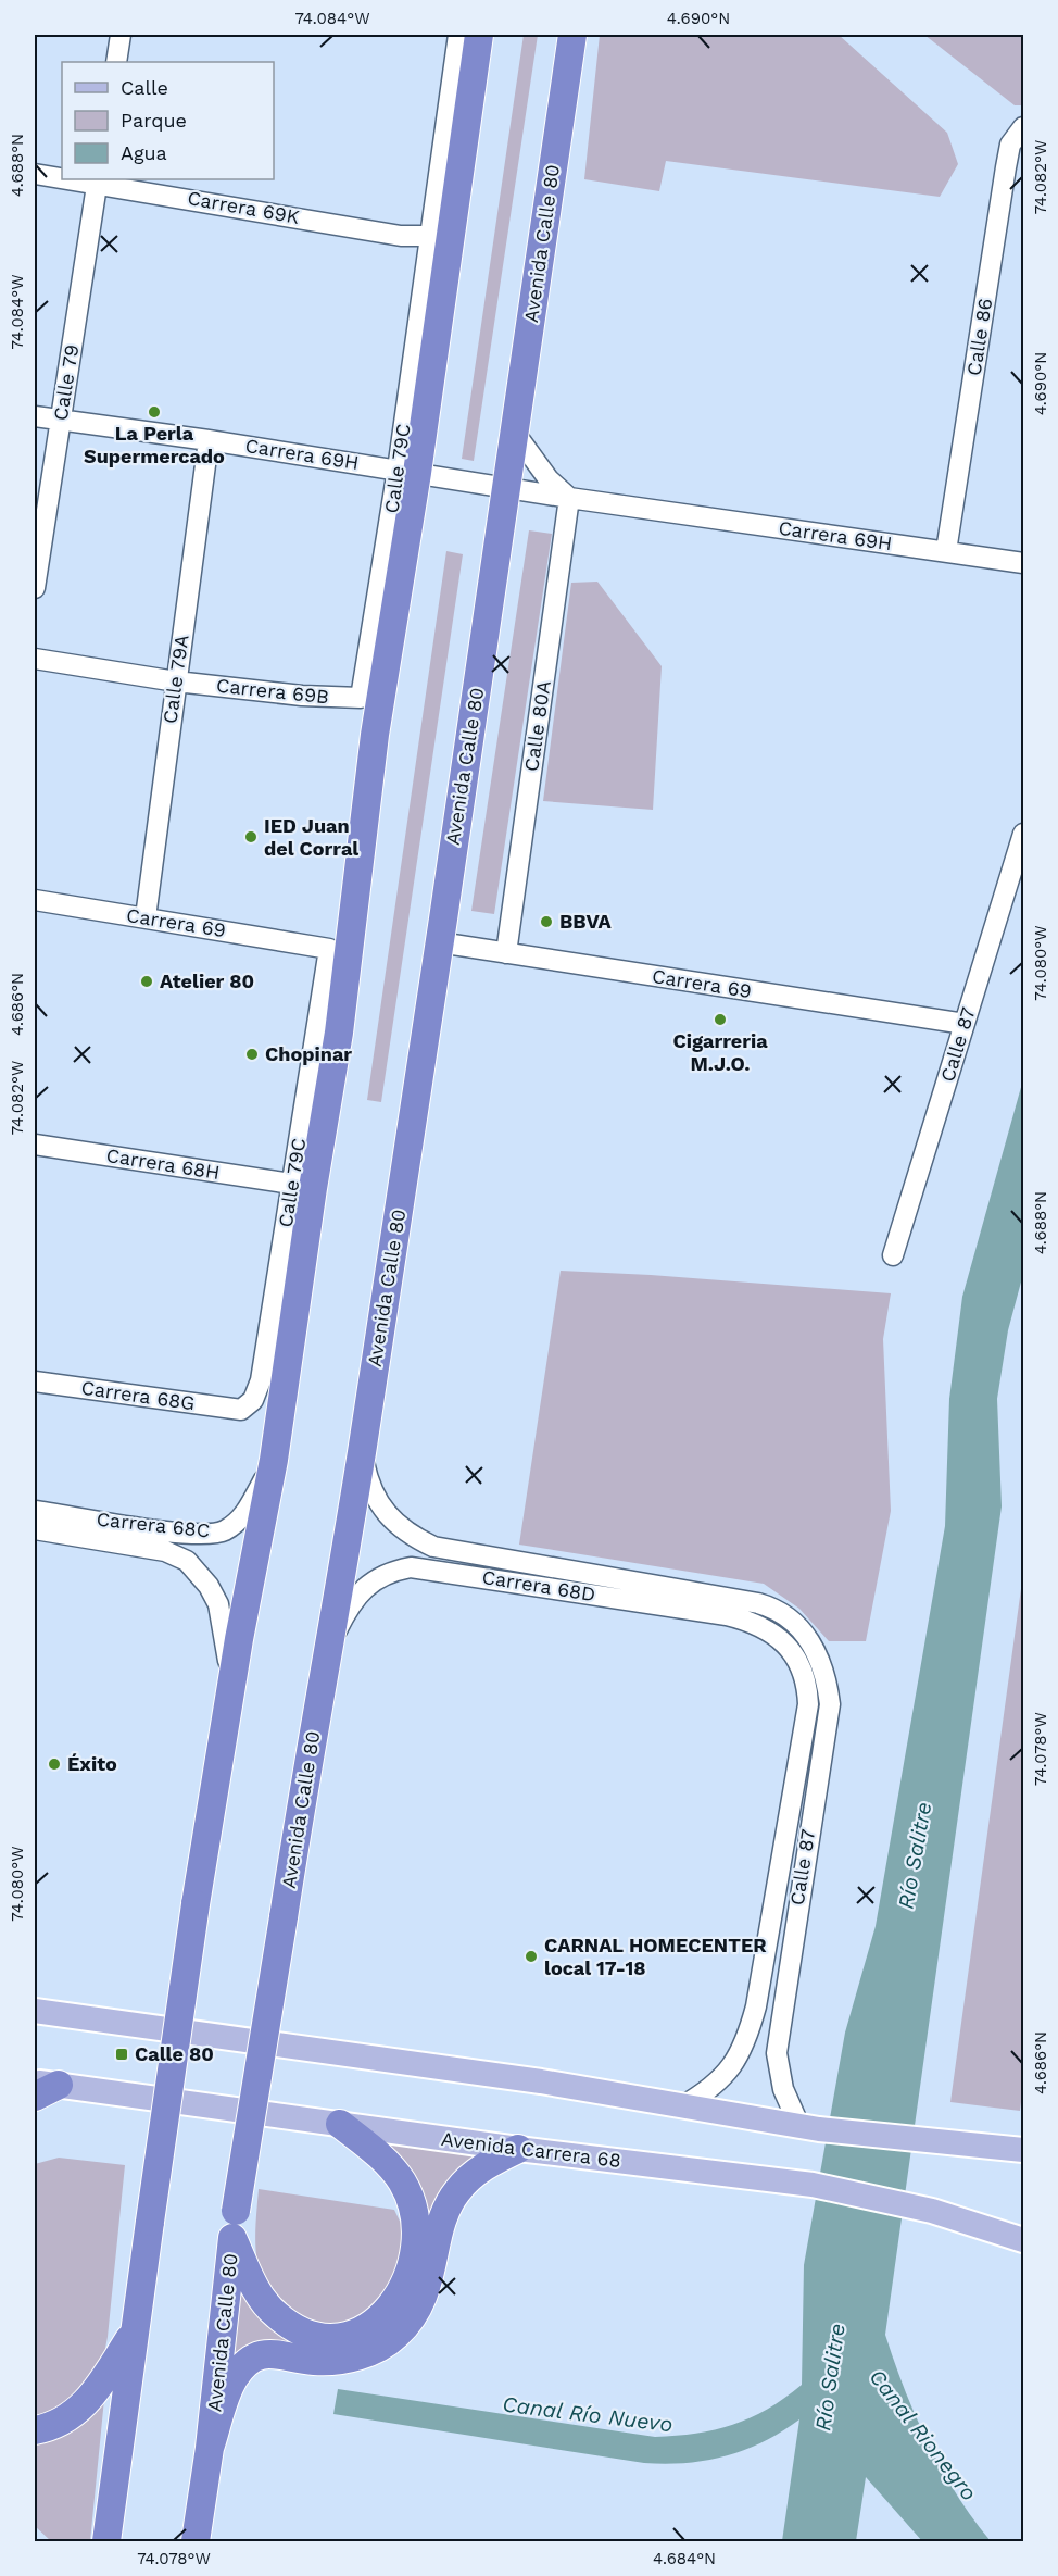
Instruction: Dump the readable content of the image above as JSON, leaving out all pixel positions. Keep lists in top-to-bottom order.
{
  "streets": {
    "highway": ["Avenida Calle 80"],
    "main road": ["Avenida Carrera 68"],
    "street": [
      "Carrera 69K",
      "Calle 86",
      "Calle 79",
      "Carrera 69H",
      "Calle 79C",
      "Calle 79A",
      "Carrera 69B",
      "Calle 80A",
      "Carrera 69",
      "Calle 87",
      "Carrera 68H",
      "Carrera 68G",
      "Carrera 68C",
      "Carrera 68D"
    ]
  },
  "crossings": [
    ["Carrera 69K", "Calle 79"],
    ["Avenida Calle 80", "Carrera 69H"],
    ["Avenida Calle 80", "Carrera 69"],
    ["Avenida Calle 80", "Carrera 68D"],
    ["Calle 86", "Carrera 69H"],
    ["Calle 79", "Carrera 69H"],
    ["Carrera 69H", "Calle 79C"],
    ["Carrera 69H", "Calle 79A"],
    ["Carrera 69H", "Calle 80A"],
    ["Calle 79C", "Carrera 69B"],
    ["Calle 79C", "Carrera 69"],
    ["Calle 79C", "Carrera 68H"],
    ["Calle 79C", "Carrera 68G"],
    ["Calle 79A", "Carrera 69B"],
    ["Calle 79A", "Carrera 69"],
    ["Calle 80A", "Carrera 69"],
    ["Carrera 69", "Calle 87"],
    ["Calle 87", "Carrera 68D"]
  ],
  "water": ["Río Salitre", "Canal Río Nuevo", "Canal Rionegro"],
  "places": {
    "other": [
      "La Perla Supermercado",
      "IED Juan del Corral",
      "BBVA",
      "Atelier 80",
      "Cigarreria M.J.O.",
      "Chopinar",
      "Éxito",
      "CARNAL HOMECENTER local 17-18"
    ],
    "transit": ["Calle 80"]
  },
  "legend": ["Calle", "Parque", "Agua"],
  "coordinates": [
    "74.084°W",
    "4.690°N",
    "4.688°N",
    "74.082°W",
    "74.080°W",
    "4.686°N",
    "74.078°W",
    "4.684°N"
  ]
}
